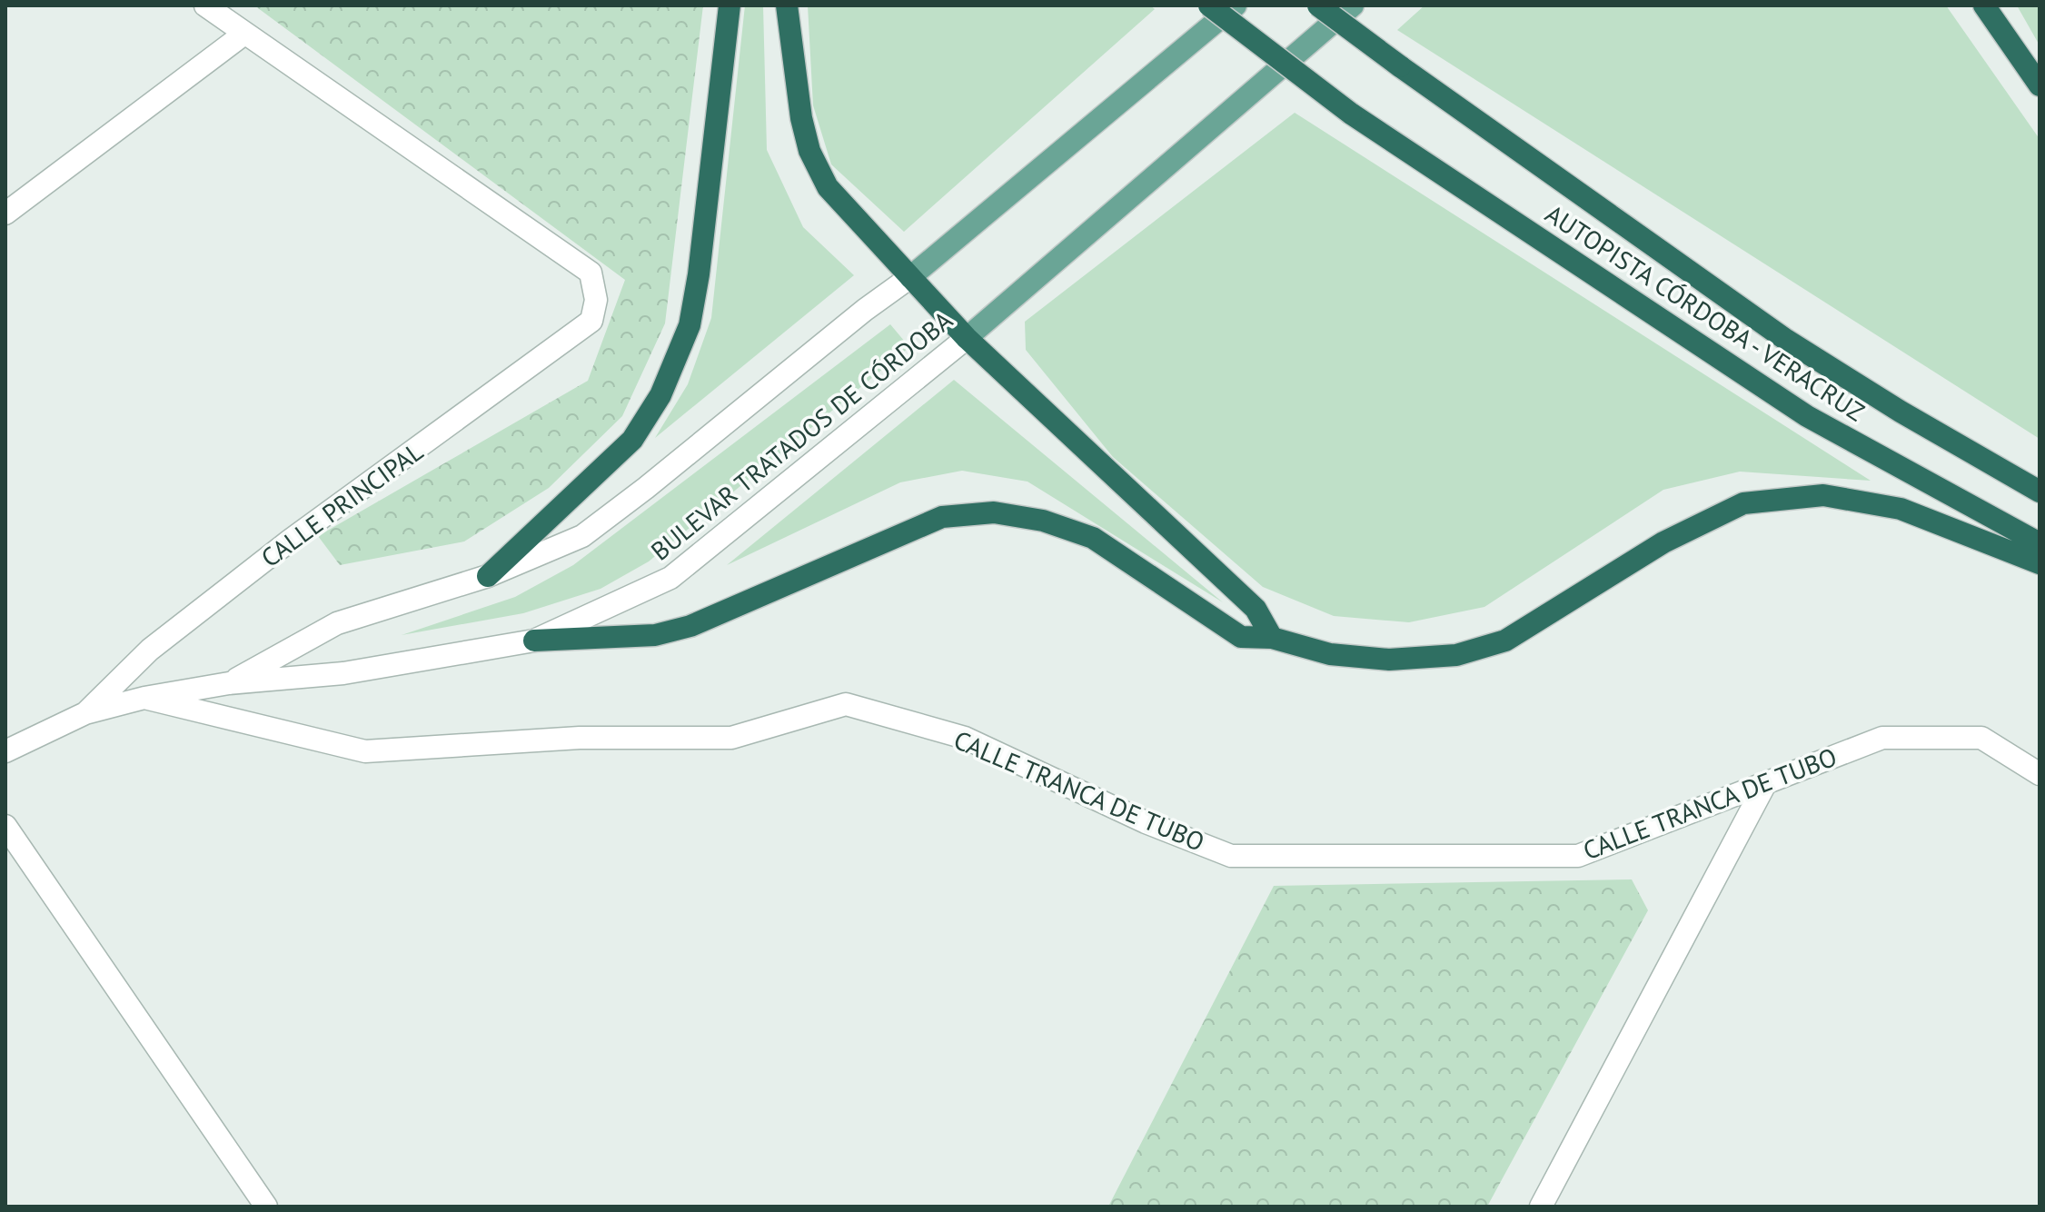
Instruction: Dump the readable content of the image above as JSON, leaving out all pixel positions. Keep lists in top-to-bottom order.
{
  "streets": {
    "highway": ["AUTOPISTA CÓRDOBA - VERACRUZ"],
    "main road": ["BULEVAR TRATADOS DE CÓRDOBA"],
    "street": ["CALLE PRINCIPAL", "CALLE TRANCA DE TUBO"]
  }
}
